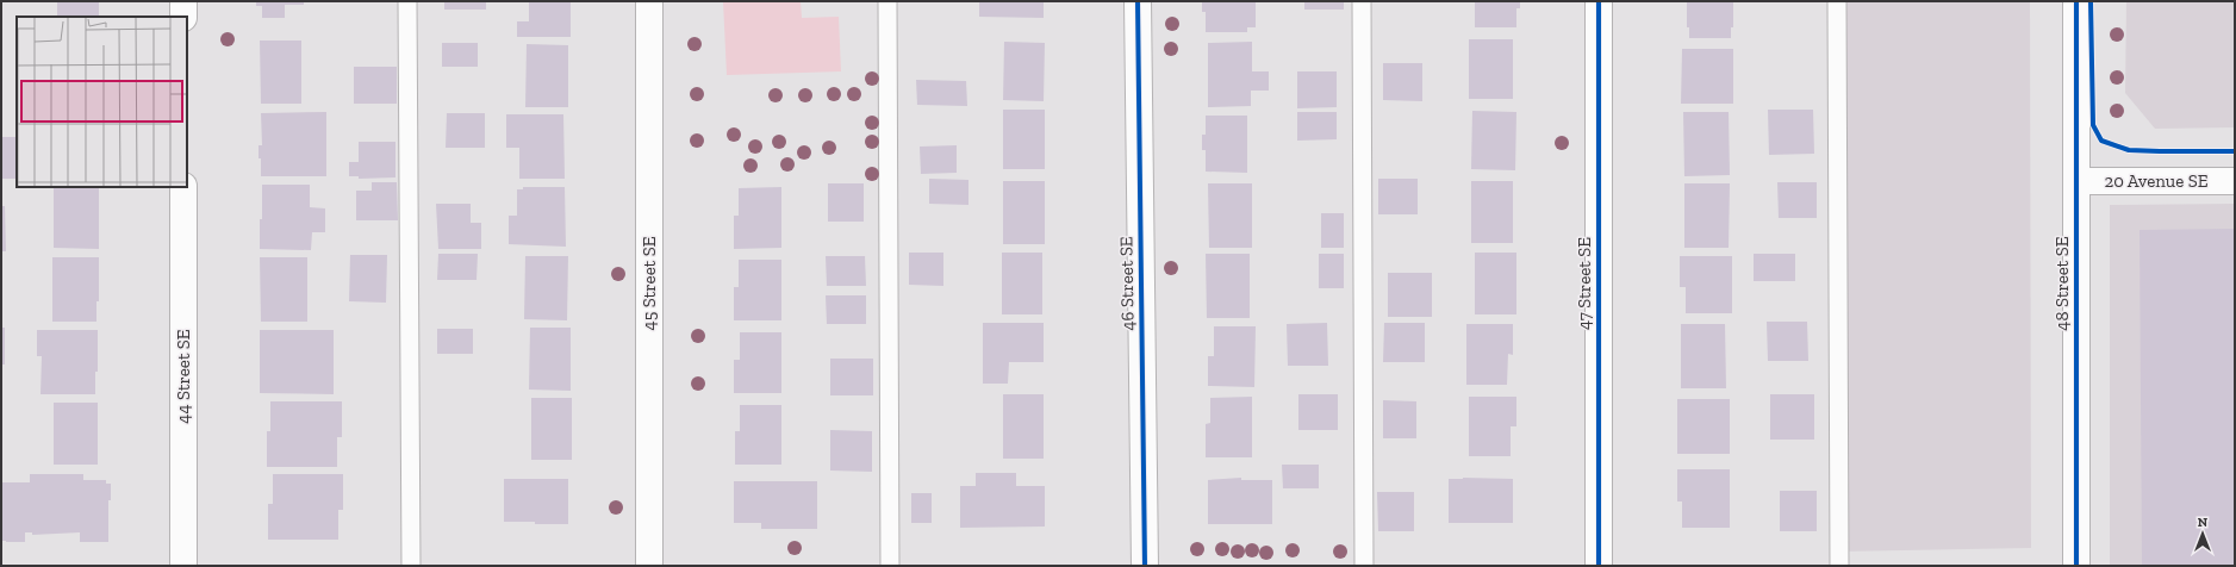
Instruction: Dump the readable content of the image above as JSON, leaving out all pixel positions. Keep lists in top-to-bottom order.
{
  "streets": {
    "street": [
      "20 Avenue SE",
      "45 Street SE",
      "46 Street SE",
      "47 Street SE",
      "48 Street SE",
      "44 Street SE"
    ]
  },
  "crossings": [
    ["20 Avenue SE", "48 Street SE"]
  ],
  "north": "top"
}
